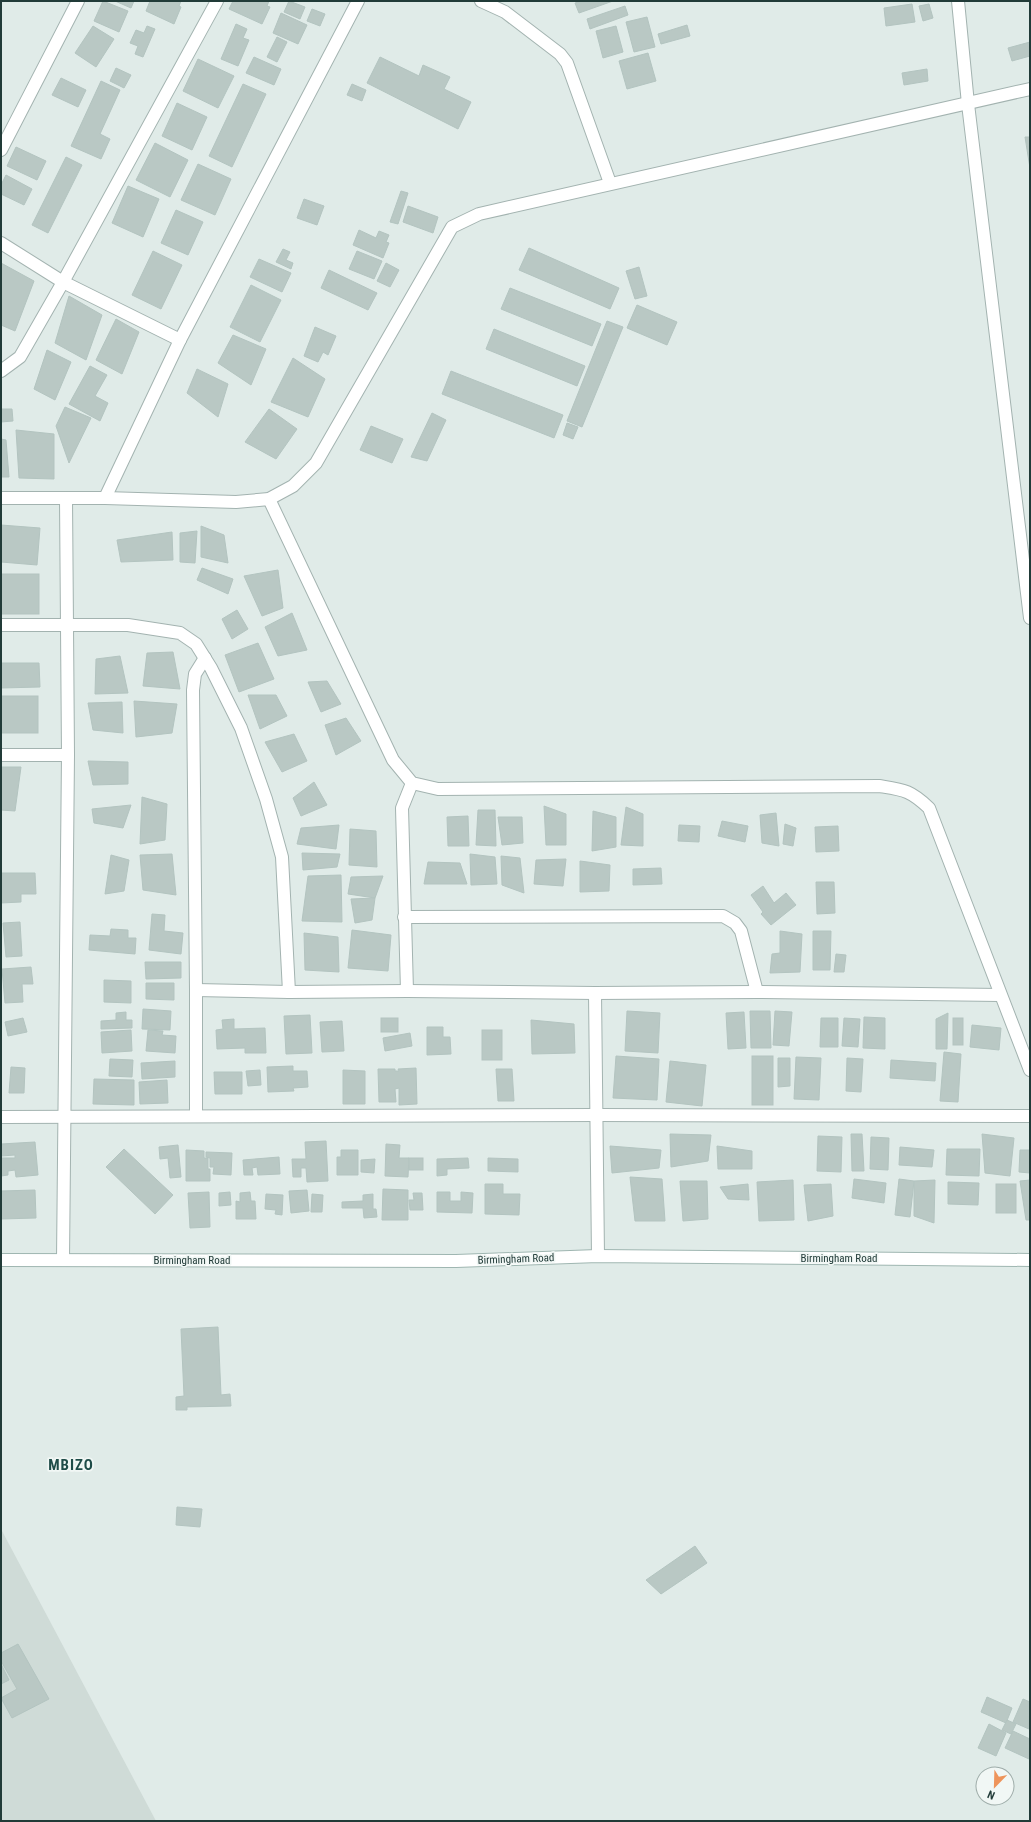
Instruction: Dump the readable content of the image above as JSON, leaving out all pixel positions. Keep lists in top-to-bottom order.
{
  "streets": {
    "street": ["Birmingham Road"]
  },
  "districts": ["MBIZO"],
  "north": "bottom left"
}
